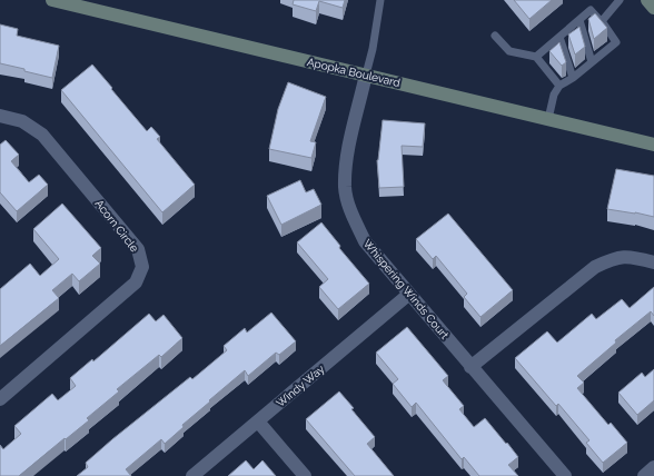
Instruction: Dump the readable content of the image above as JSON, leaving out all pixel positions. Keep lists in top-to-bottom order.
{
  "streets": {
    "street": [
      "Apopka Boulevard",
      "Acorn Circle",
      "Whispering Winds Court",
      "Windy Way"
    ]
  },
  "crossings": [
    ["Apopka Boulevard", "Whispering Winds Court"],
    ["Whispering Winds Court", "Windy Way"]
  ]
}
